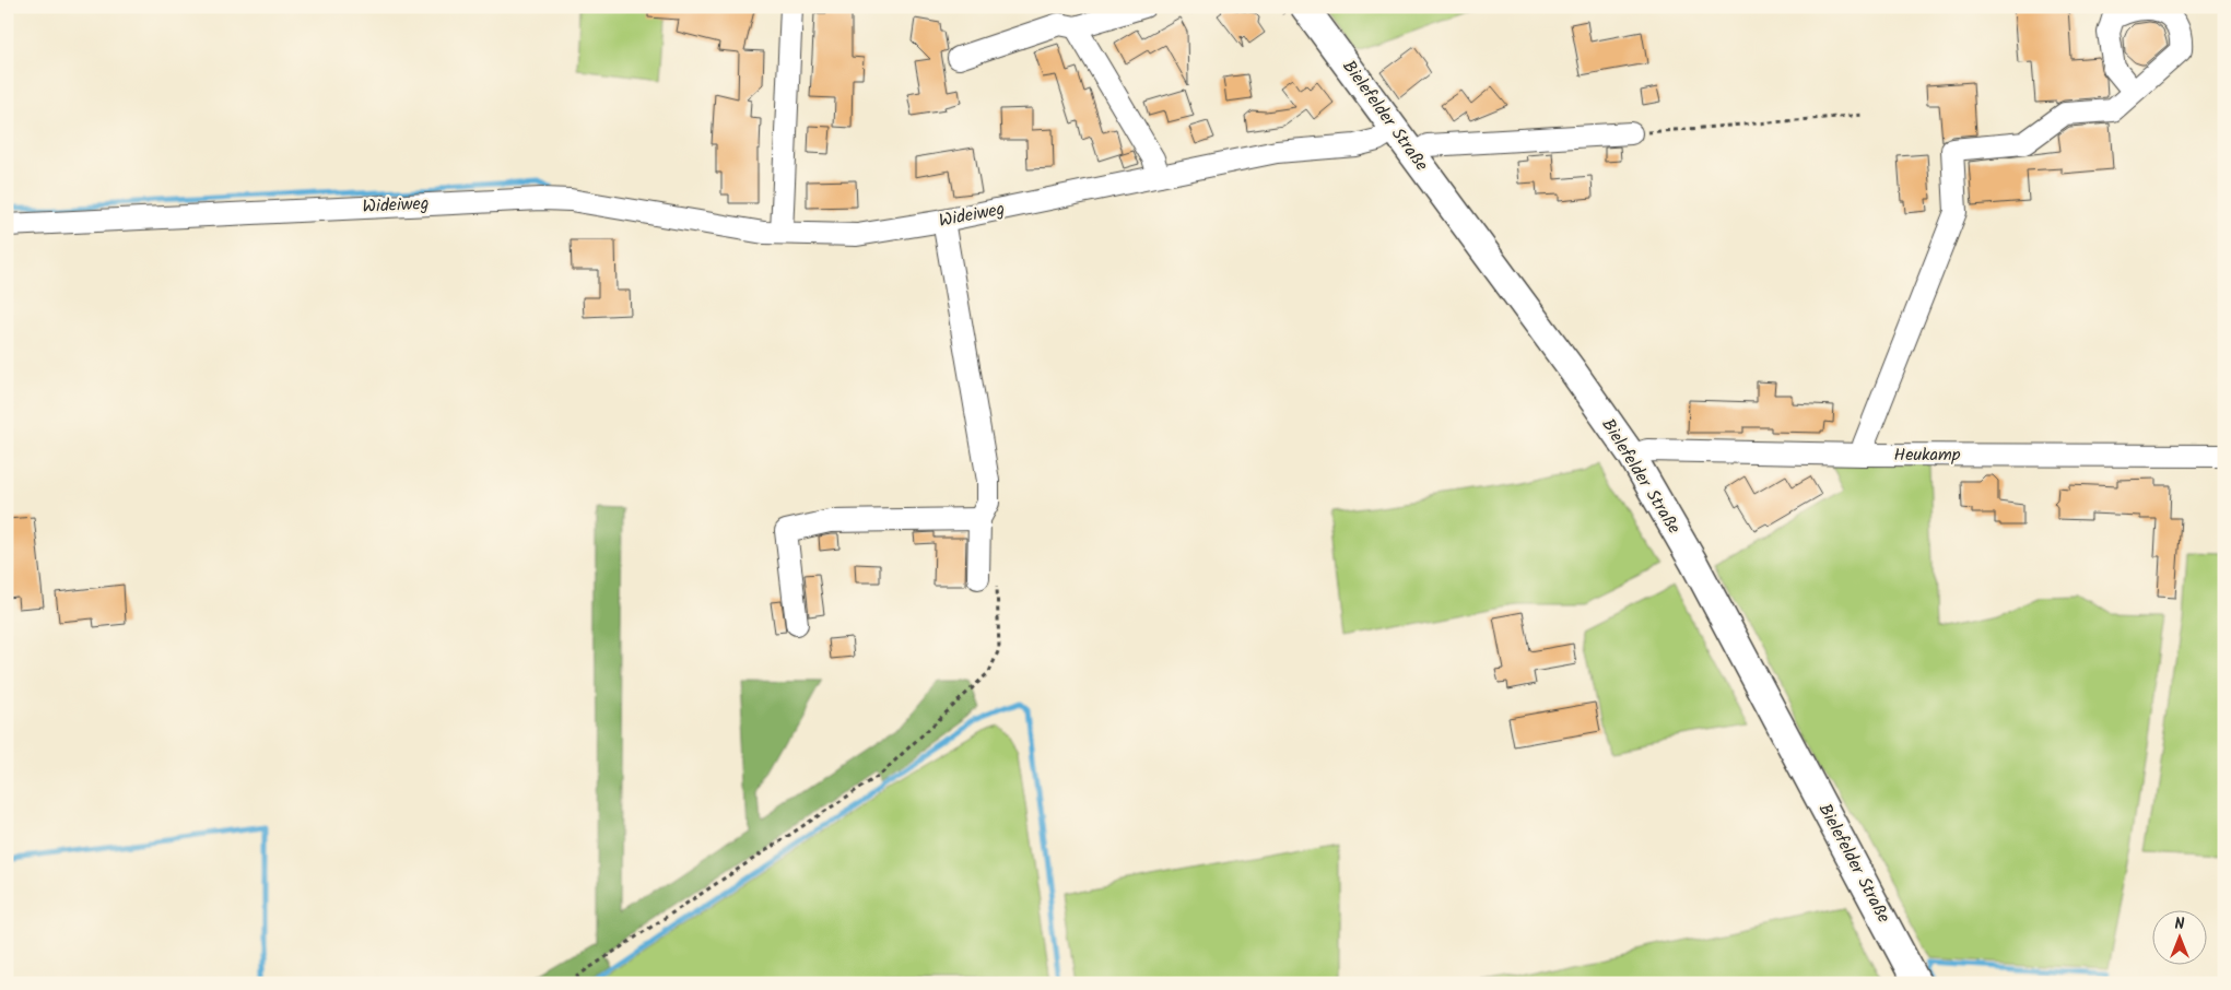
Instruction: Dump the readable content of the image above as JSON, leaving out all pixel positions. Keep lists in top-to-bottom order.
{
  "streets": {
    "main road": ["Bielefelder Straße"],
    "street": ["Wideiweg", "Heukamp"]
  },
  "crossings": [
    ["Bielefelder Straße", "Wideiweg"],
    ["Bielefelder Straße", "Heukamp"]
  ],
  "north": "top"
}
